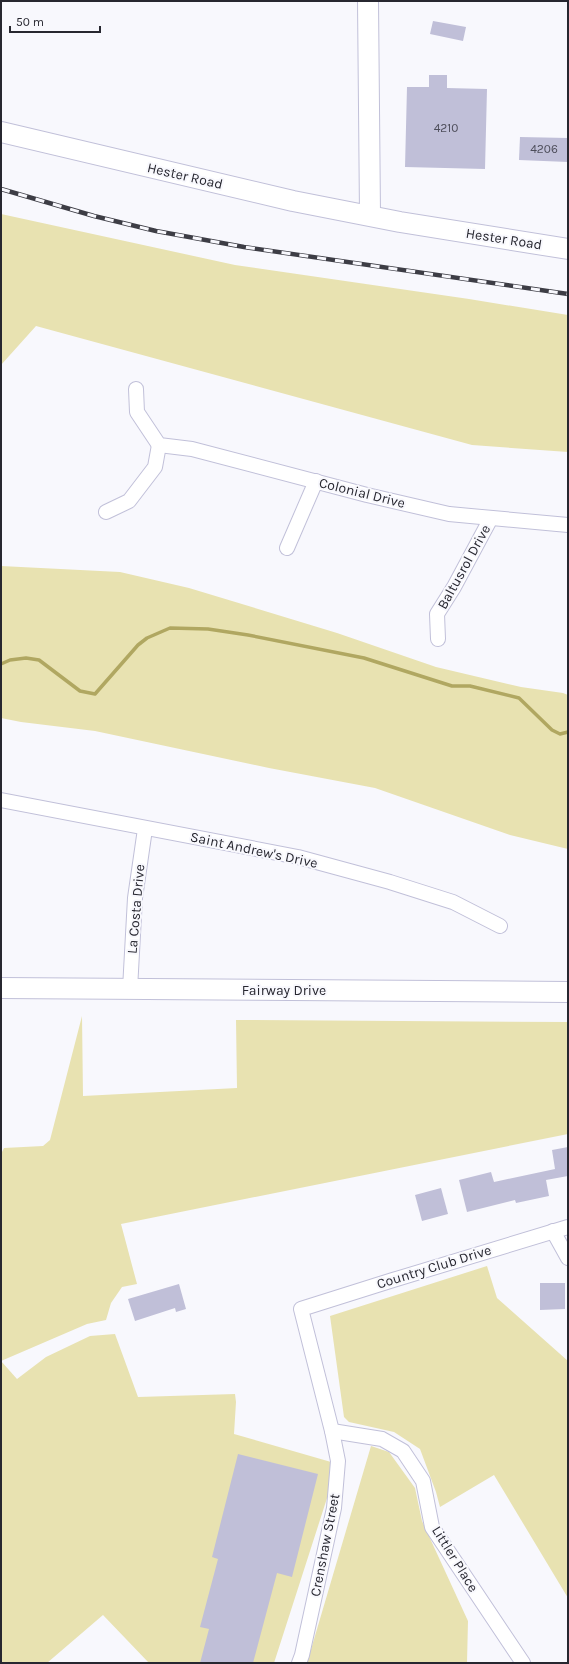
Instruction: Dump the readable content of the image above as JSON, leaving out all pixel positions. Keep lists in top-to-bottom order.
{
  "streets": {
    "main road": ["Hester Road", "Fairway Drive"],
    "street": [
      "Colonial Drive",
      "Baltusrol Drive",
      "Saint Andrew's Drive",
      "La Costa Drive",
      "Country Club Drive",
      "Crenshaw Street",
      "Littler Place"
    ]
  },
  "crossings": [
    ["Colonial Drive", "Baltusrol Drive"],
    ["Saint Andrew's Drive", "La Costa Drive"],
    ["La Costa Drive", "Fairway Drive"],
    ["Country Club Drive", "Crenshaw Street"],
    ["Crenshaw Street", "Littler Place"]
  ],
  "house_numbers": ["4210", "4206"],
  "scale_bar": "50 m"
}
